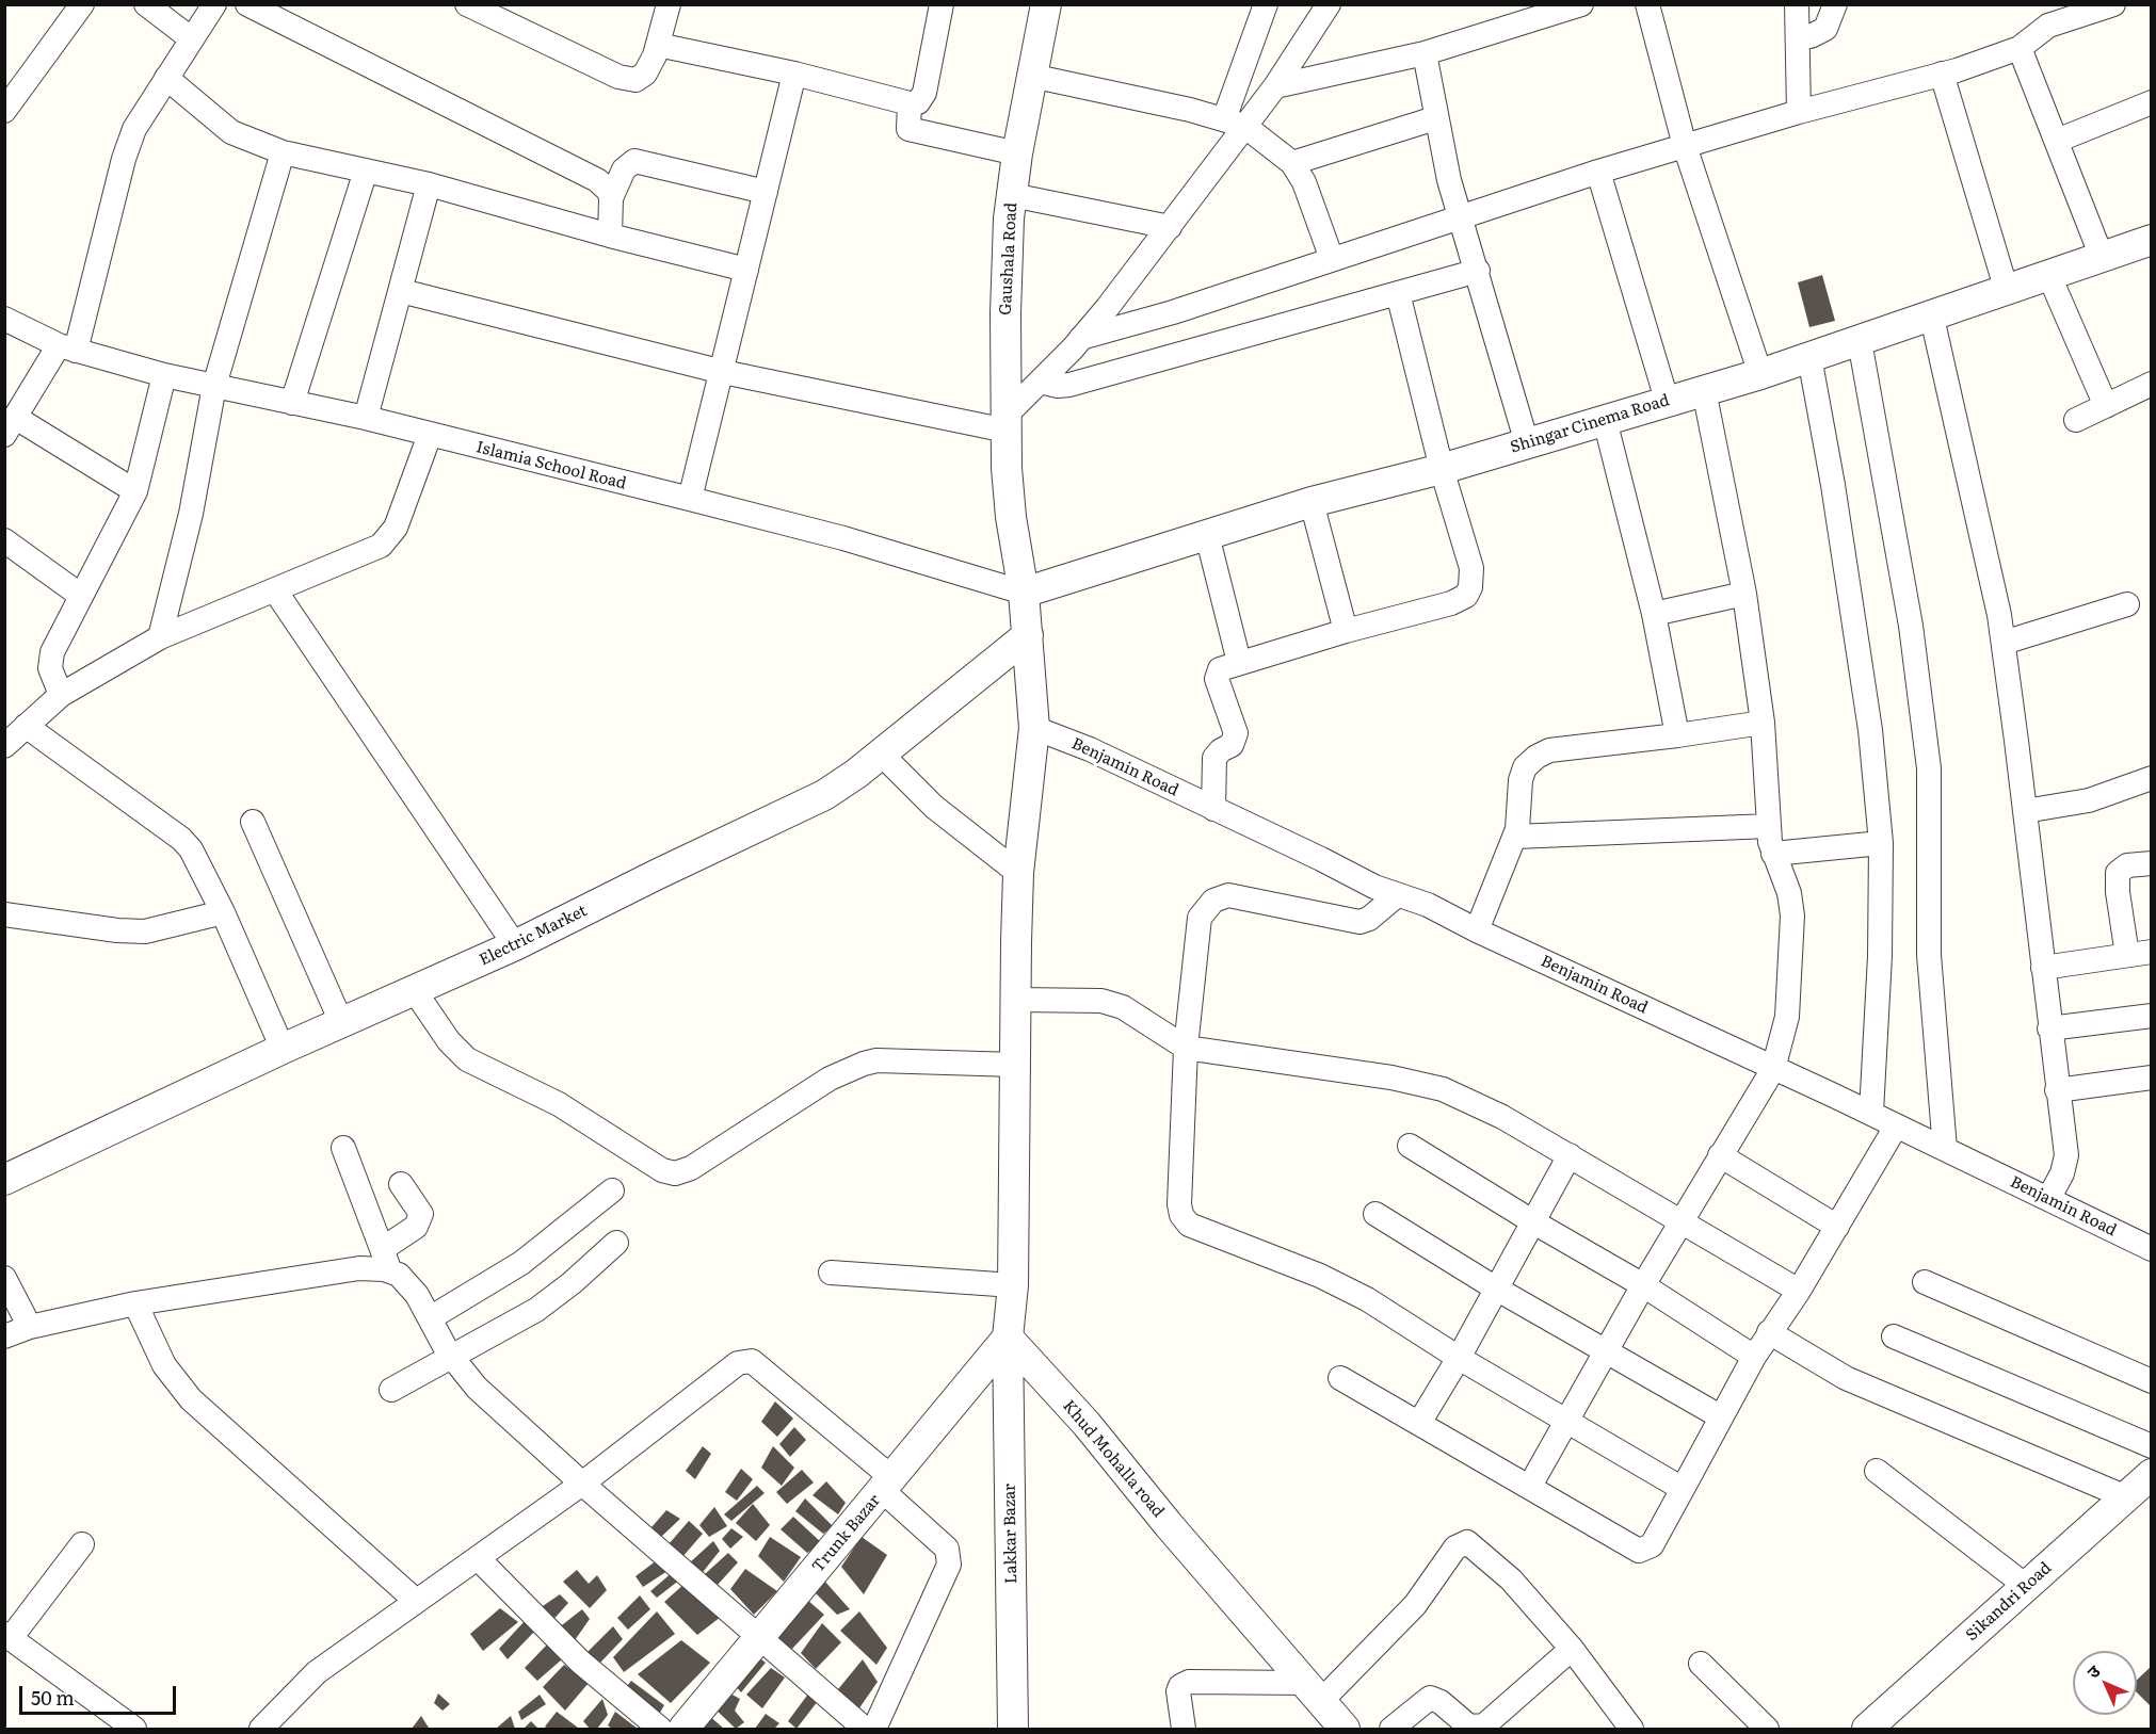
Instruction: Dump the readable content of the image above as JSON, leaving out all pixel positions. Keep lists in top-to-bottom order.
{
  "streets": {
    "street": [
      "Gaushala Road",
      "Shingar Cinema Road",
      "Islamia School Road",
      "Benjamin Road",
      "Electric Market",
      "Khud Mohalla road",
      "Trunk Bazar",
      "Lakkar Bazar",
      "Sikandri Road"
    ]
  },
  "crossings": [
    ["Gaushala Road", "Shingar Cinema Road"],
    ["Gaushala Road", "Islamia School Road"],
    ["Gaushala Road", "Benjamin Road"],
    ["Gaushala Road", "Electric Market"],
    ["Shingar Cinema Road", "Islamia School Road"],
    ["Khud Mohalla road", "Trunk Bazar"],
    ["Khud Mohalla road", "Lakkar Bazar"],
    ["Trunk Bazar", "Lakkar Bazar"]
  ],
  "scale_bar": "50 m",
  "north": "top left"
}
